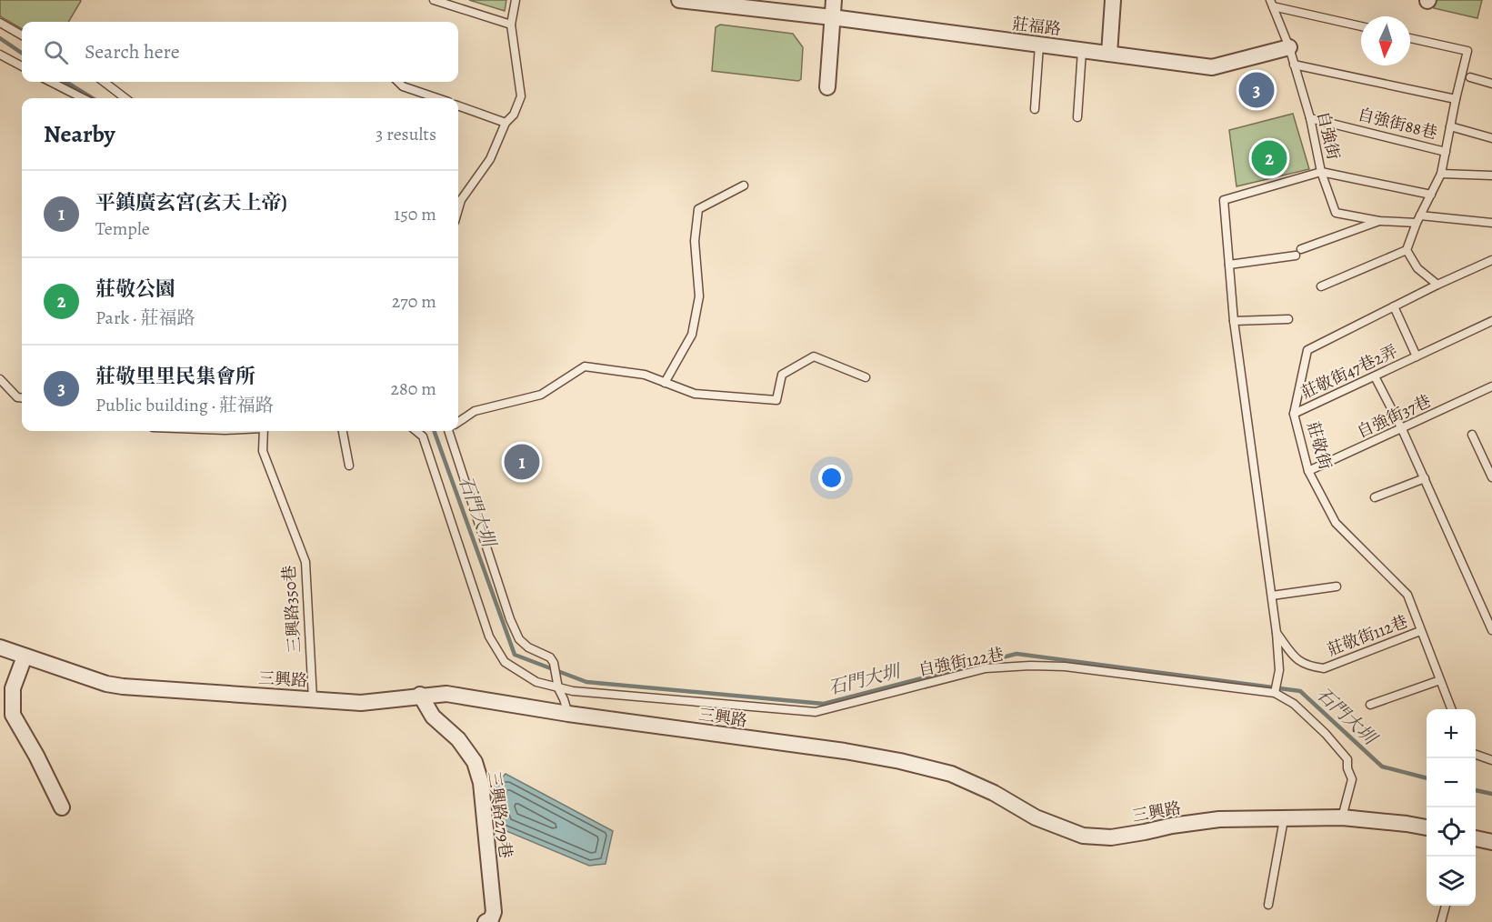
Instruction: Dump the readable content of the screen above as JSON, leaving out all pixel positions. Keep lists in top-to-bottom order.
{
  "streets": {
    "street": ["莊福路", "三興路", "三興路279巷"],
    "lane": [
      "自強街88巷",
      "自強街",
      "莊敬街47巷2弄",
      "自強街37巷",
      "莊敬街",
      "三興路350巷",
      "莊敬街112巷",
      "自強街122巷"
    ]
  },
  "crossings": [
    ["莊福路", "自強街"],
    ["自強街88巷", "自強街"],
    ["莊敬街47巷2弄", "莊敬街"],
    ["自強街37巷", "莊敬街"],
    ["莊敬街", "莊敬街112巷"],
    ["三興路350巷", "三興路"],
    ["三興路", "三興路279巷"]
  ],
  "water": ["石門大圳"],
  "north": "bottom",
  "page": {
    "search": "Search here",
    "pins": ["3", "2", "1"],
    "heading": ["Nearby", "3 results"],
    "list": [
      {
        "mark": "1",
        "name": "平鎮廣玄宮(玄天上帝)",
        "note": "Temple",
        "value": "150 m"
      },
      {
        "mark": "2",
        "name": "莊敬公園",
        "note": "Park · 莊福路",
        "value": "270 m"
      },
      {
        "mark": "3",
        "name": "莊敬里里民集會所",
        "note": "Public building · 莊福路",
        "value": "280 m"
      }
    ],
    "map_buttons": ["+", "−"]
  }
}
